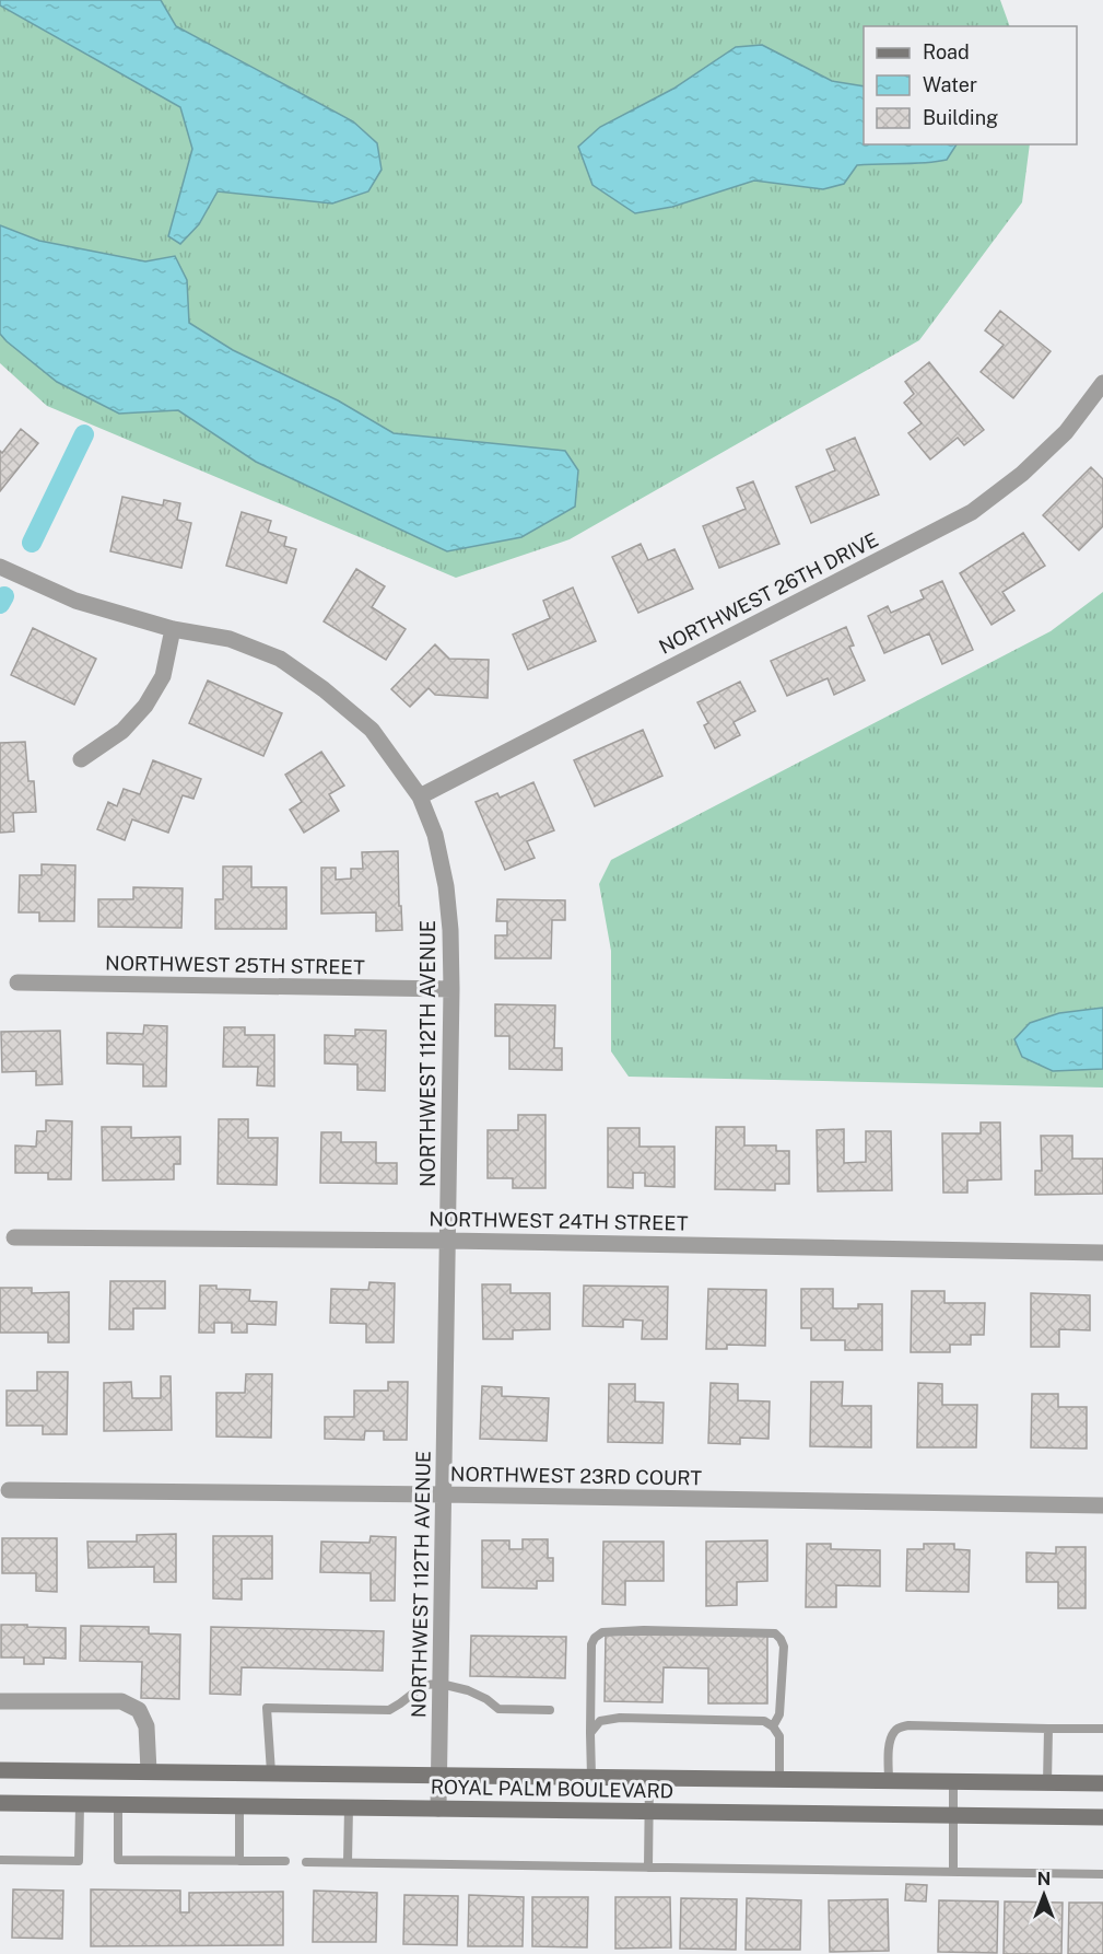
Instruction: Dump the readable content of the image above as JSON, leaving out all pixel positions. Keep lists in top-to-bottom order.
{
  "streets": {
    "main road": ["ROYAL PALM BOULEVARD"],
    "street": [
      "NORTHWEST 26TH DRIVE",
      "NORTHWEST 25TH STREET",
      "NORTHWEST 112TH AVENUE",
      "NORTHWEST 24TH STREET",
      "NORTHWEST 23RD COURT"
    ]
  },
  "crossings": [
    ["NORTHWEST 26TH DRIVE", "NORTHWEST 112TH AVENUE"],
    ["NORTHWEST 25TH STREET", "NORTHWEST 112TH AVENUE"],
    ["NORTHWEST 112TH AVENUE", "NORTHWEST 24TH STREET"],
    ["NORTHWEST 112TH AVENUE", "NORTHWEST 23RD COURT"],
    ["NORTHWEST 112TH AVENUE", "ROYAL PALM BOULEVARD"]
  ],
  "legend": ["Road", "Water", "Building"],
  "north": "top"
}
